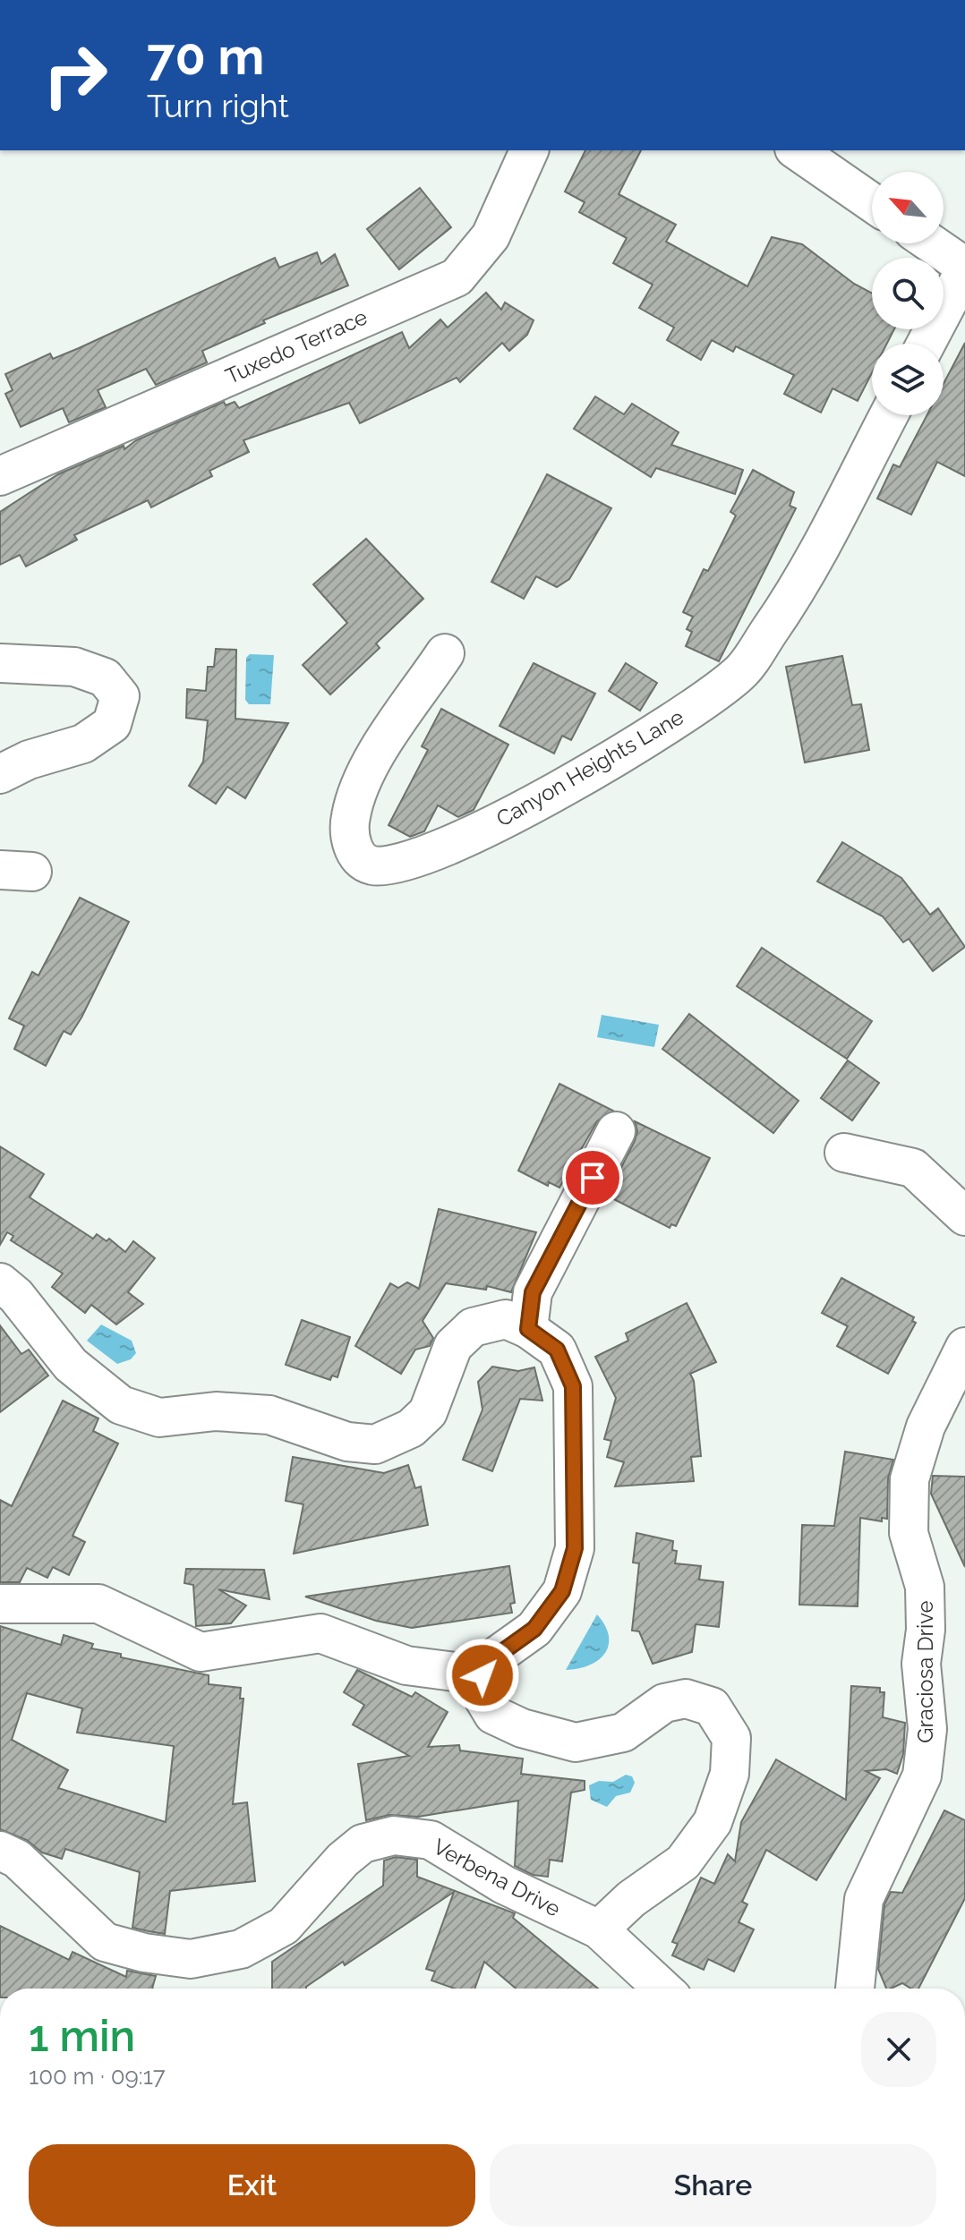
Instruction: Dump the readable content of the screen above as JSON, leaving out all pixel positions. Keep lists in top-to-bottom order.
{
  "streets": {
    "street": [
      "Tuxedo Terrace",
      "Canyon Heights Lane",
      "Graciosa Drive",
      "Verbena Drive"
    ]
  },
  "north": "top left",
  "page": {
    "turn": ["70 m", "Turn right"],
    "heading": ["1 min", "100 m · 09:17"],
    "buttons": ["Exit", "Share"]
  }
}
